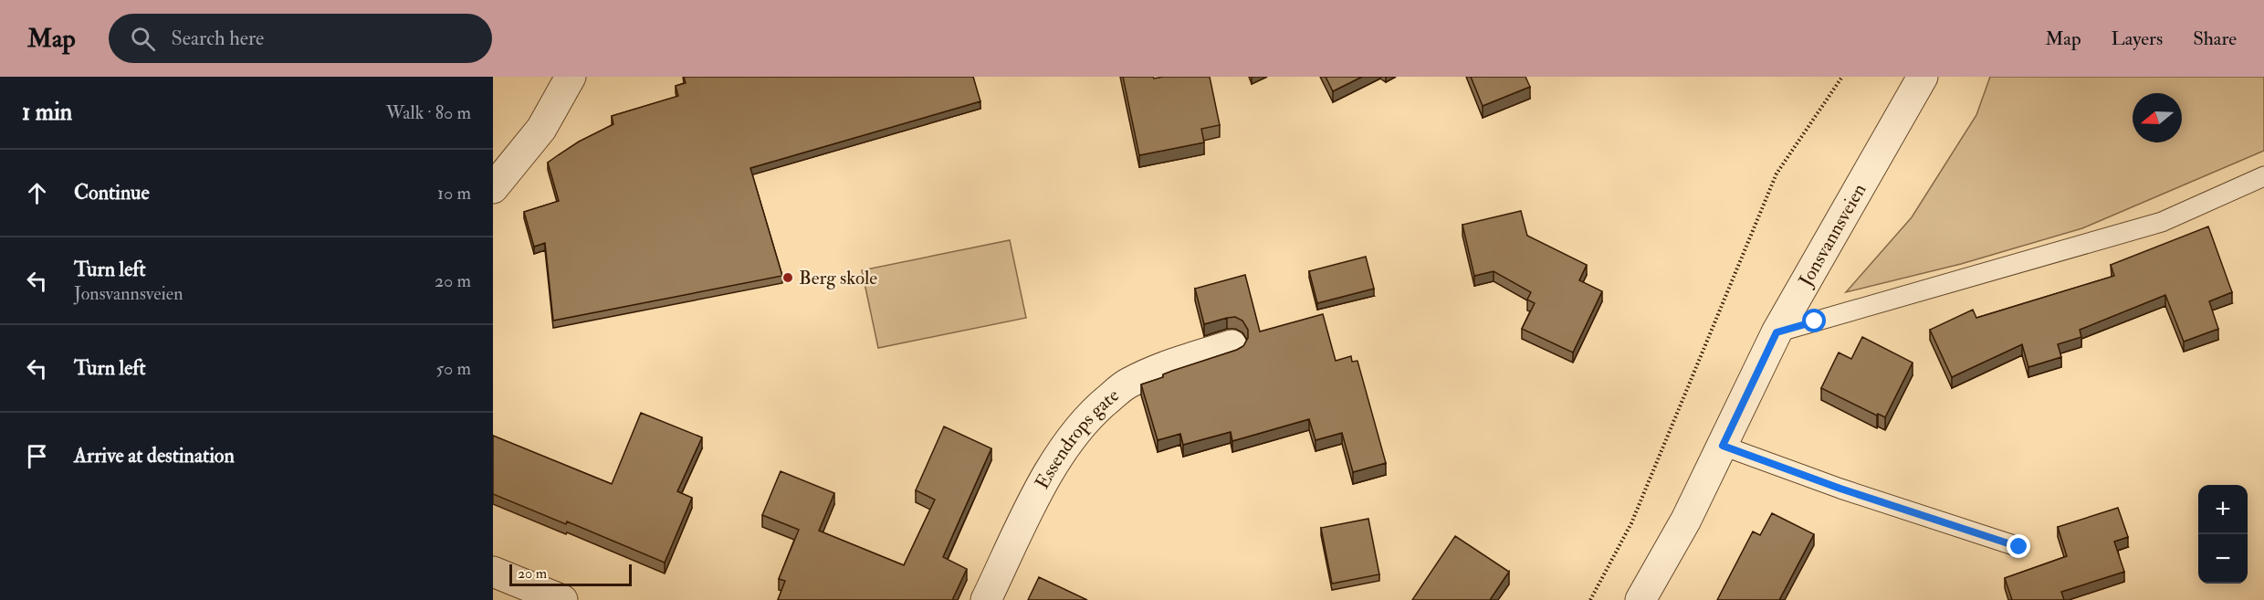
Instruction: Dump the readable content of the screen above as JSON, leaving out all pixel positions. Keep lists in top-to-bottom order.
{
  "streets": {
    "street": ["Jonsvannsveien", "Essendrops gate"]
  },
  "places": ["Berg skole"],
  "scale_bar": "20 m",
  "north": "left",
  "page": {
    "header": "Map",
    "search": "Search here",
    "nav": ["Map", "Layers", "Share"],
    "heading": ["1 min", "Walk · 80 m"],
    "list": [
      ["Continue", "10 m"],
      ["Turn left", "Jonsvannsveien", "20 m"],
      ["Turn left", "50 m"],
      "Arrive at destination"
    ],
    "map_buttons": ["+", "−"],
    "scale": "20 m"
  }
}
